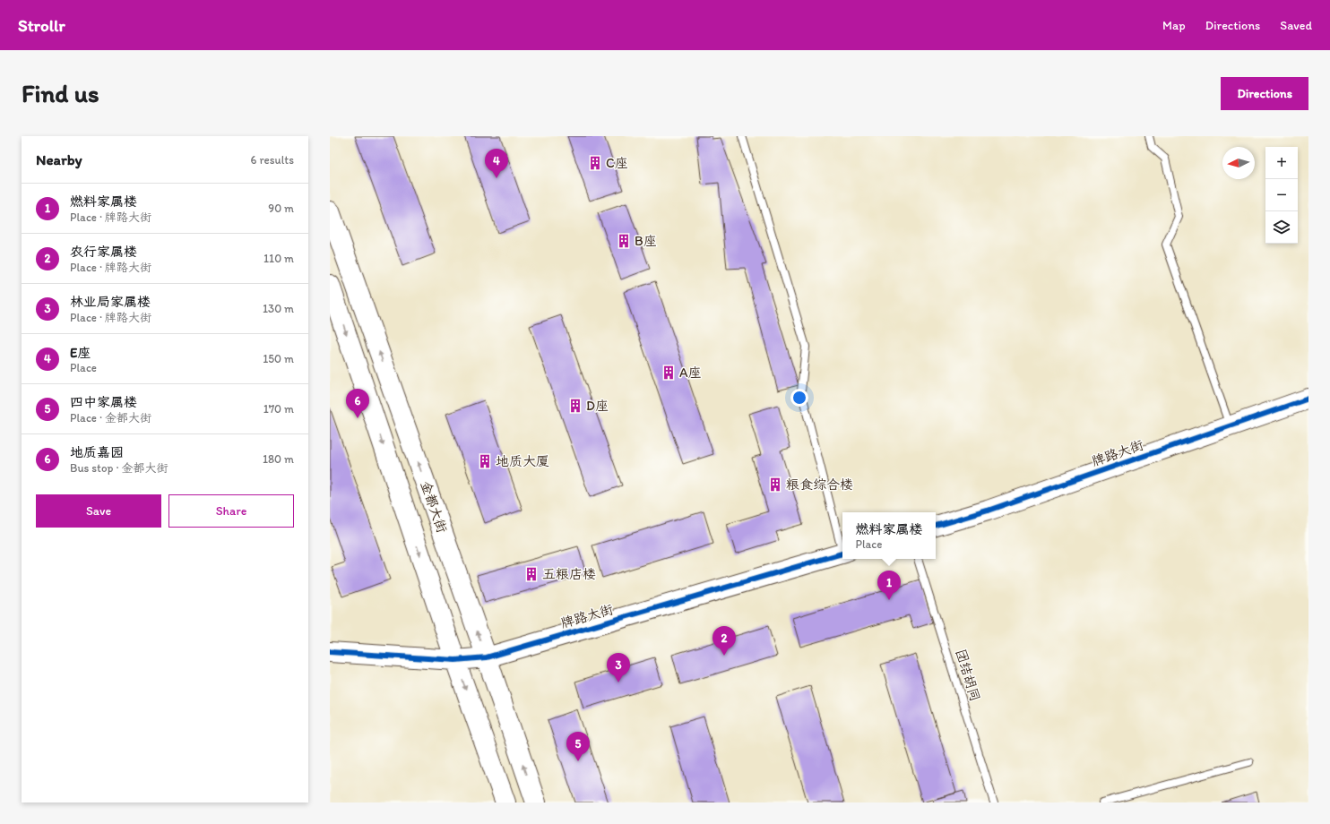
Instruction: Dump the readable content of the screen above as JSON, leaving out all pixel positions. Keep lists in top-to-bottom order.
{
  "streets": {
    "main road": ["牌路大街", "金都大街"],
    "lane": ["团结胡同"]
  },
  "crossings": [
    ["牌路大街", "金都大街"]
  ],
  "places": {
    "building": [
      "C座",
      "B座",
      "A座",
      "D座",
      "地质大厦",
      "粮食综合楼",
      "五粮店楼"
    ]
  },
  "north": "left",
  "page": {
    "header": "Strollr",
    "nav": ["Map", "Directions", "Saved"],
    "buttons": [
      "Directions",
      ["Save", "Share"]
    ],
    "title": "Find us",
    "heading": ["Nearby", "6 results"],
    "map_buttons": ["+", "−"],
    "pins": [
      "4",
      "6",
      "1",
      "2",
      "3",
      "5"
    ],
    "list": [
      {
        "mark": "1",
        "name": "燃料家属楼",
        "note": "Place · 牌路大街",
        "value": "90 m"
      },
      {
        "mark": "2",
        "name": "农行家属楼",
        "note": "Place · 牌路大街",
        "value": "110 m"
      },
      {
        "mark": "3",
        "name": "林业局家属楼",
        "note": "Place · 牌路大街",
        "value": "130 m"
      },
      {
        "mark": "4",
        "name": "E座",
        "note": "Place",
        "value": "150 m"
      },
      {
        "mark": "5",
        "name": "四中家属楼",
        "note": "Place · 金都大街",
        "value": "170 m"
      },
      {
        "mark": "6",
        "name": "地质嘉园",
        "note": "Bus stop · 金都大街",
        "value": "180 m"
      }
    ],
    "popup": ["燃料家属楼", "Place"]
  }
}
